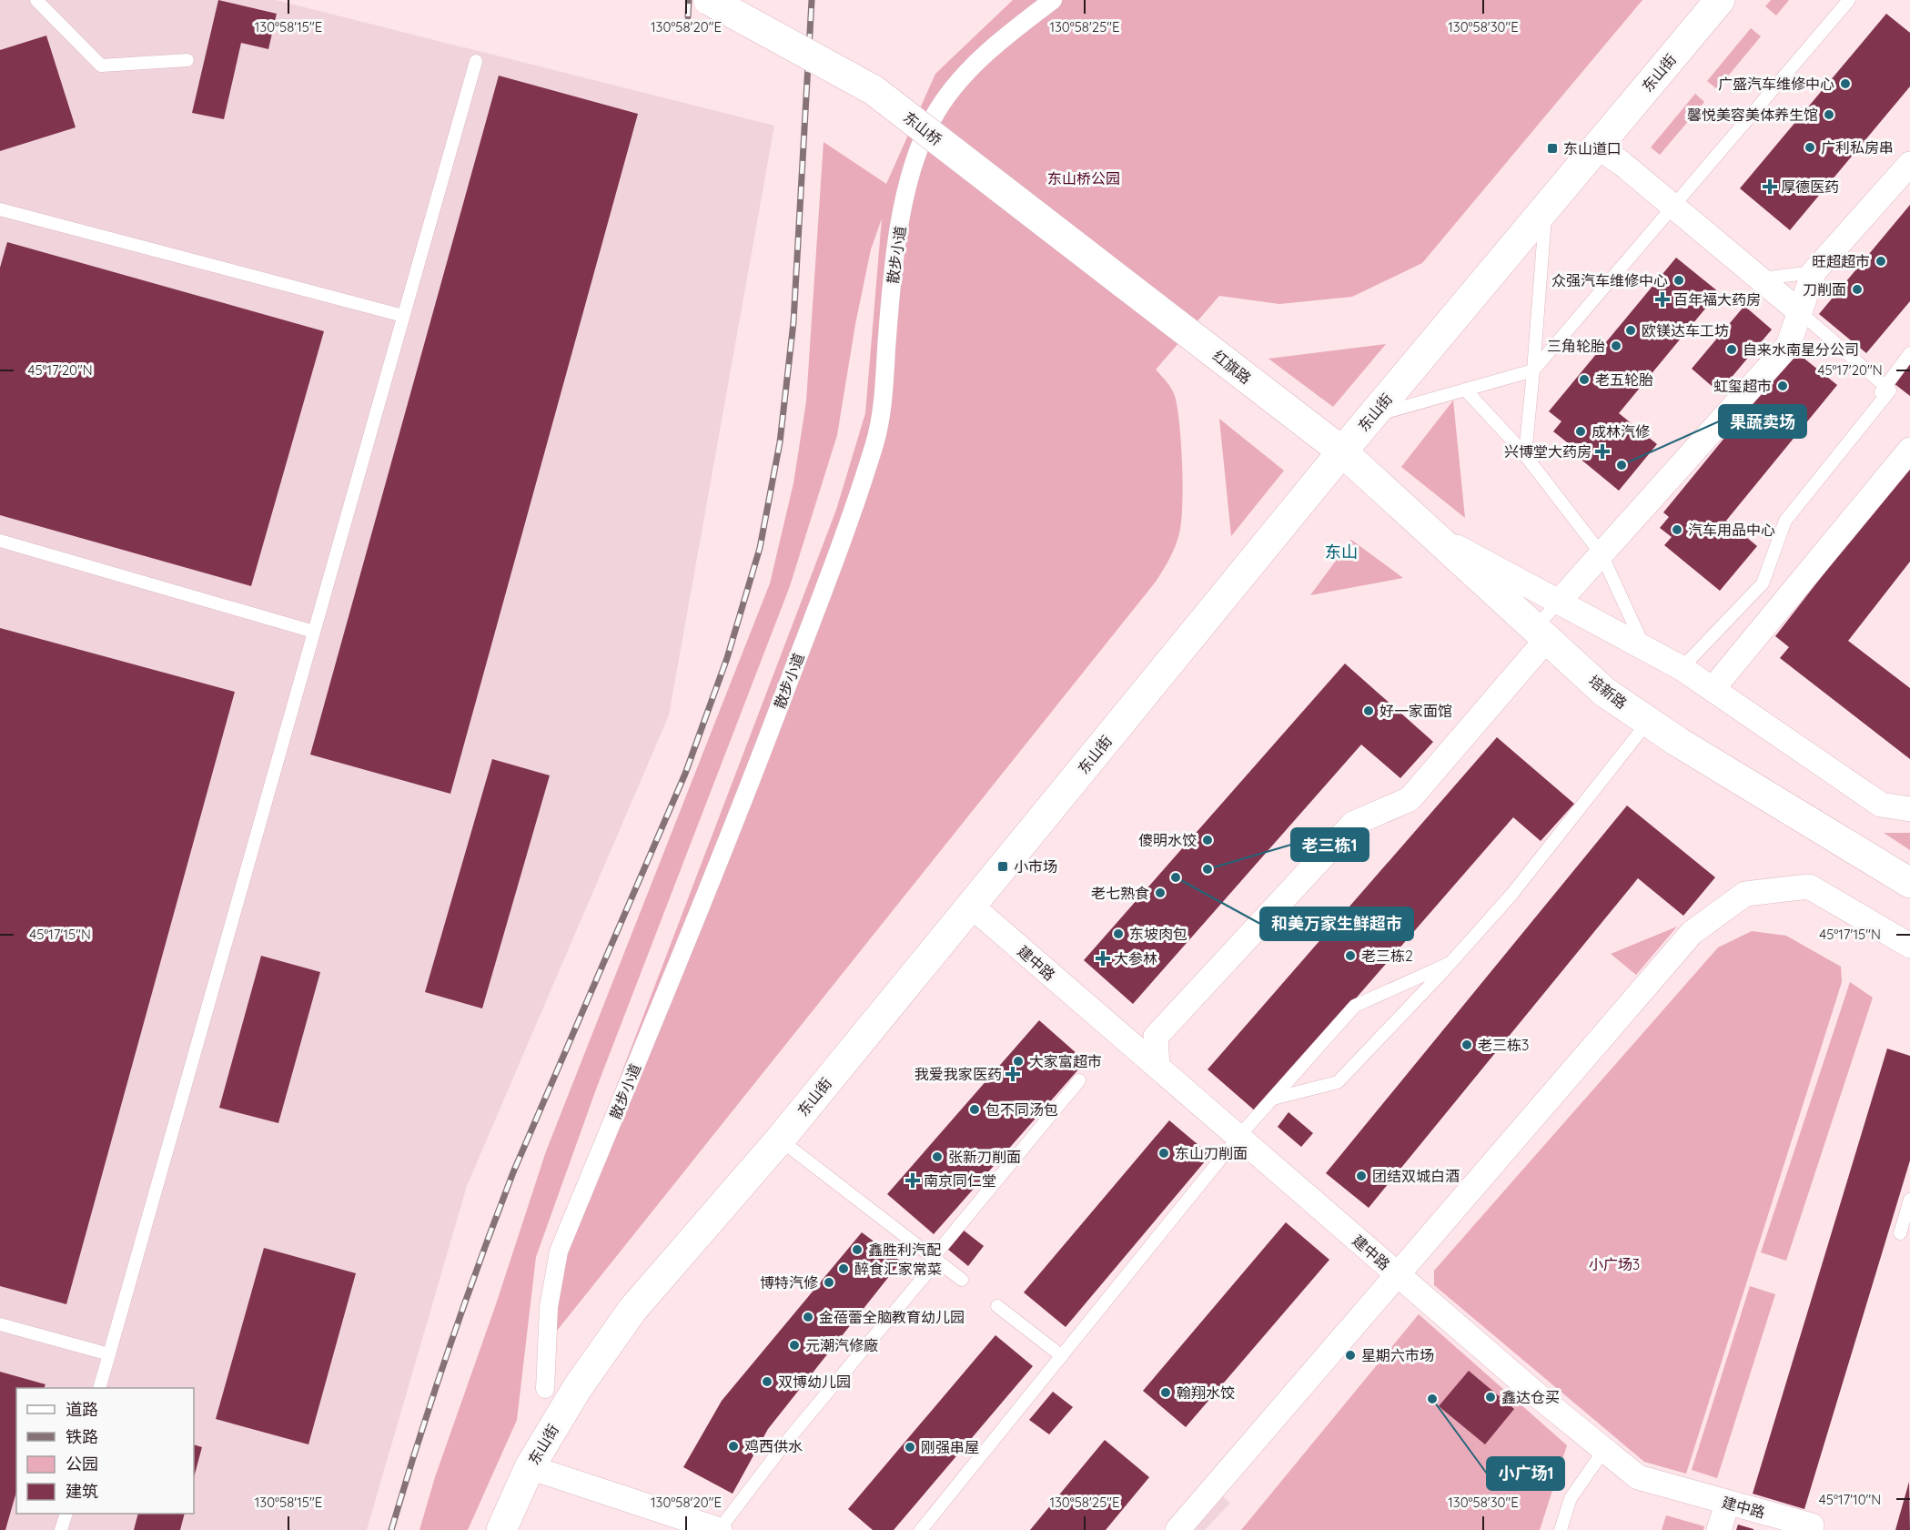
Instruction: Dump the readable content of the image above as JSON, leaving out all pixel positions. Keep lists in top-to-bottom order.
{
  "streets": {
    "main road": [
      "东山街",
      "东山桥",
      "红旗路",
      "培新路"
    ],
    "street": ["散步小道", "建中路"]
  },
  "crossings": [
    ["东山街", "红旗路"],
    ["东山街", "培新路"],
    ["东山街", "建中路"],
    ["东山桥", "红旗路"],
    ["红旗路", "培新路"]
  ],
  "districts": ["东山"],
  "parks": ["东山桥公园", "小广场3"],
  "places": {
    "other": [
      "广盛汽车维修中心",
      "馨悦美容美体养生馆",
      "广利私房串",
      "旺超超市",
      "众强汽车维修中心",
      "刀削面",
      "欧镁达车工坊",
      "三角轮胎",
      "自来水南星分公司",
      "老五轮胎",
      "虹玺超市",
      "成林汽修",
      "果蔬卖场",
      "汽车用品中心",
      "好一家面馆",
      "傻明水饺",
      "老三栋1",
      "和美万家生鲜超市",
      "老七熟食",
      "东坡肉包",
      "老三栋2",
      "老三栋3",
      "大家富超市",
      "包不同汤包",
      "东山刀削面",
      "张新刀削面",
      "团结双城白酒",
      "鑫胜利汽配",
      "醉食汇家常菜",
      "博特汽修",
      "金蓓蕾全脑教育幼儿园",
      "元潮汽修廠",
      "星期六市场",
      "双博幼儿园",
      "翰翔水饺",
      "鑫达仓买",
      "小广场1",
      "鸡西供水",
      "刚强串屋"
    ],
    "transit": ["东山道口", "小市场"],
    "health": [
      "厚德医药",
      "百年福大药房",
      "兴博堂大药房",
      "大参林",
      "我爱我家医药",
      "南京同仁堂"
    ]
  },
  "legend": [
    "道路",
    "铁路",
    "公园",
    "建筑"
  ],
  "coordinates": [
    "130°58'15\"E",
    "130°58'20\"E",
    "130°58'25\"E",
    "130°58'30\"E",
    "45°17'20\"N",
    "45°17'15\"N",
    "45°17'10\"N"
  ]
}
